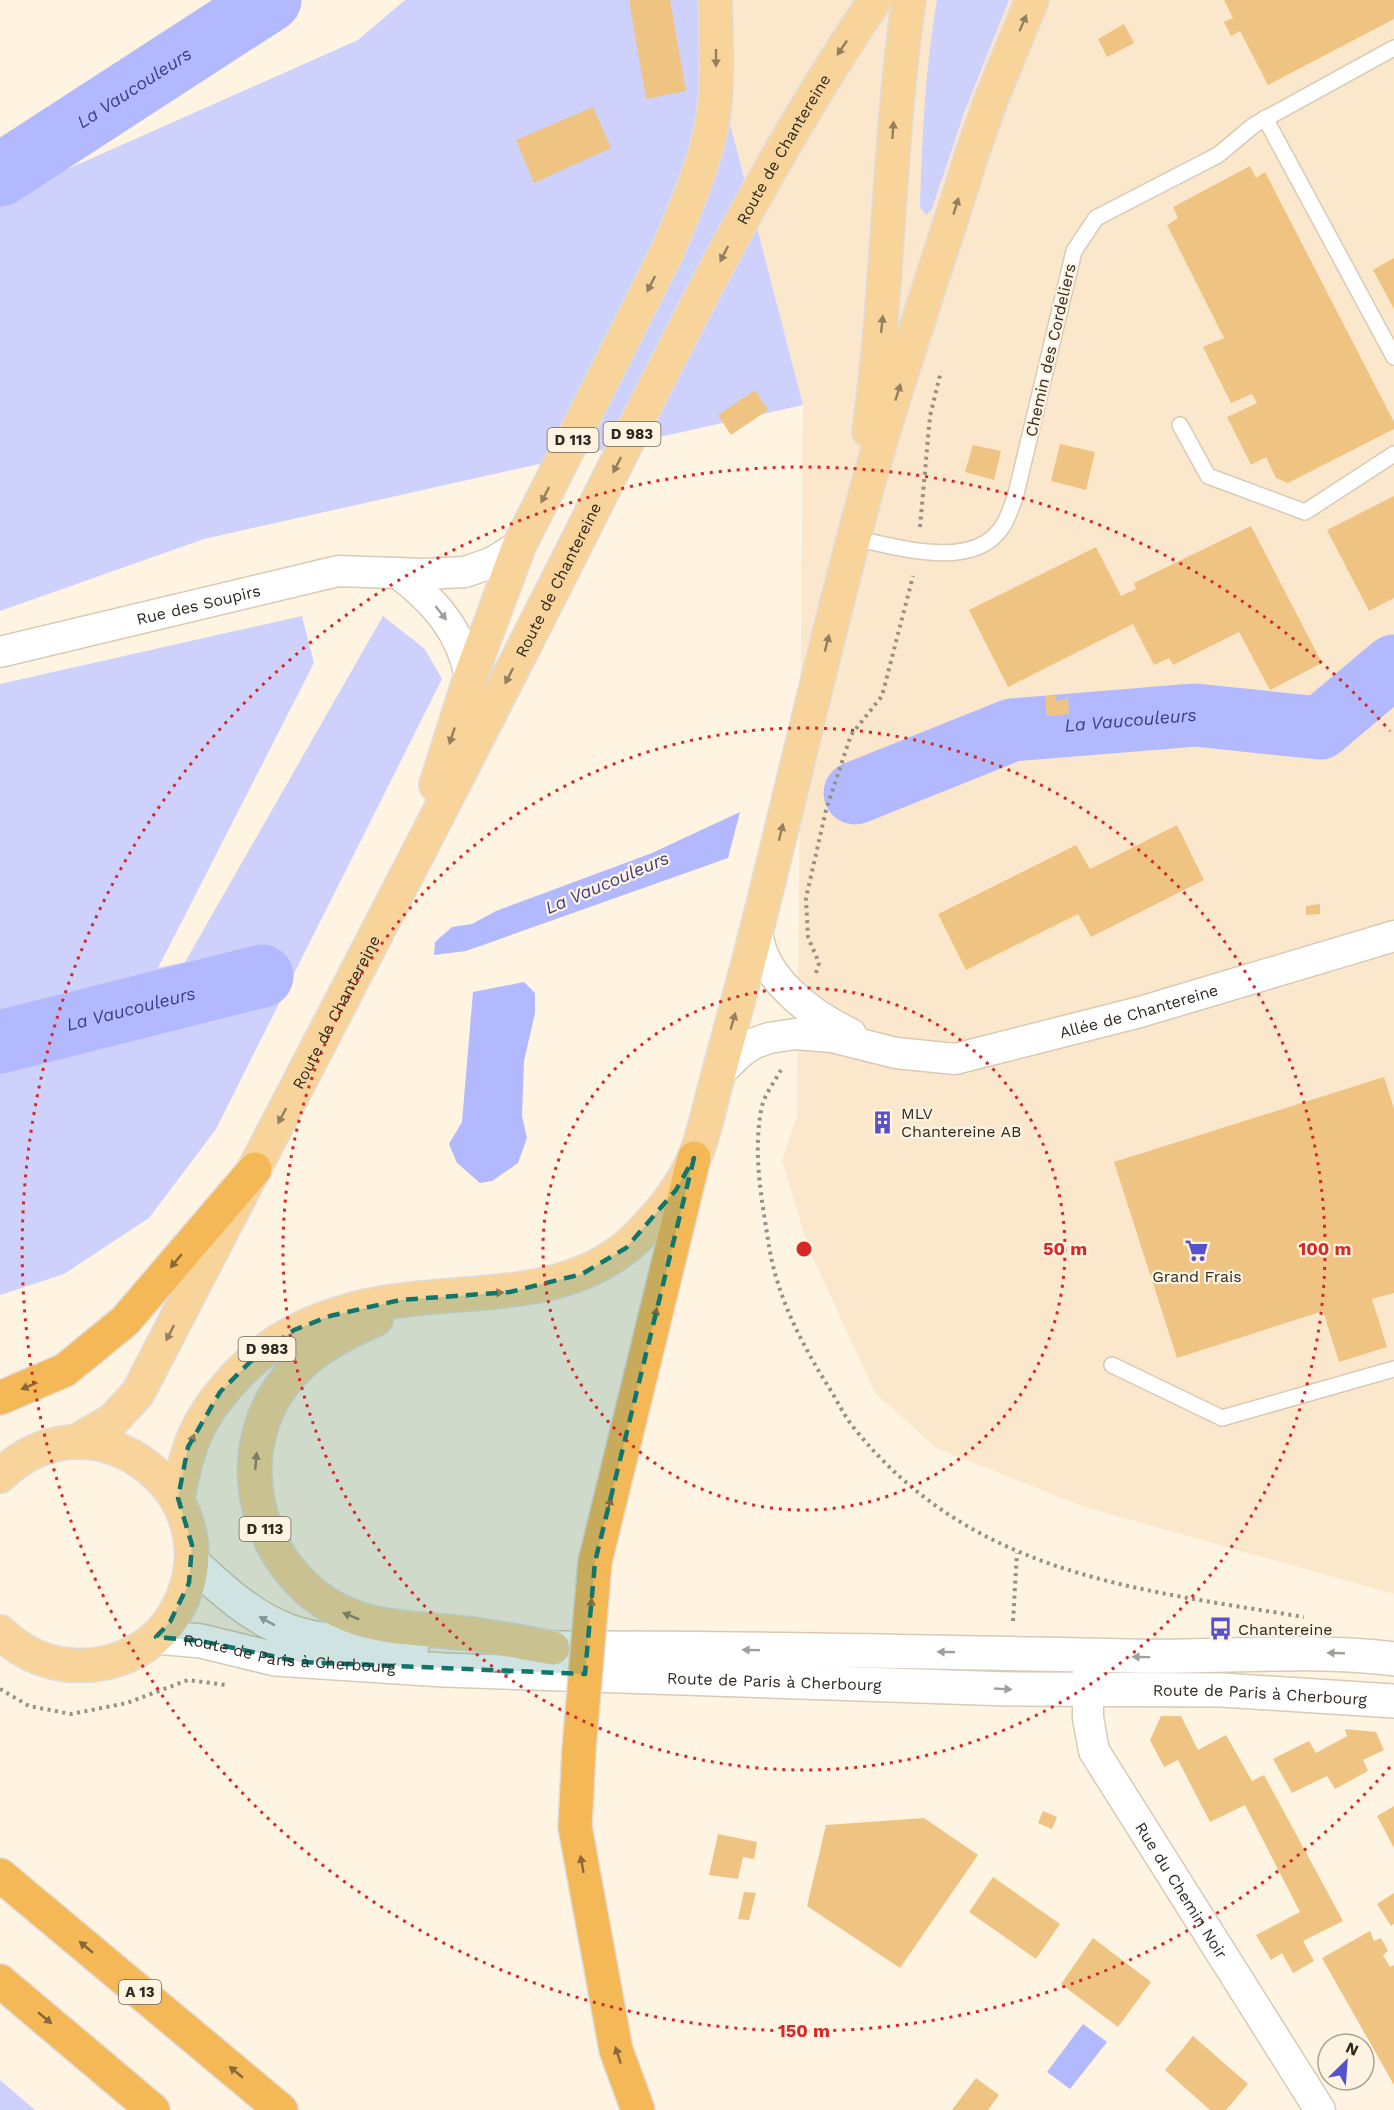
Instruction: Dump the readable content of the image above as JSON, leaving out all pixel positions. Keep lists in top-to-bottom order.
{
  "streets": {
    "highway": ["A 13"],
    "main road": [
      "Route de Chantereine",
      "D 983",
      "D 113",
      "Route de Paris à Cherbourg"
    ],
    "street": ["Rue des Soupirs", "Allée de Chantereine", "Rue du Chemin Noir"],
    "lane": ["Chemin des Cordeliers"]
  },
  "crossings": [
    ["Route de Chantereine", "D 983"],
    ["Route de Chantereine", "D 113"],
    ["Chemin des Cordeliers", "D 983"],
    ["D 983", "D 113"],
    ["D 113", "Rue des Soupirs"],
    ["D 113", "Rue du Chemin Noir"],
    ["Route de Paris à Cherbourg", "Rue du Chemin Noir"]
  ],
  "water": ["La Vaucouleurs"],
  "places": {
    "building": ["MLV Chantereine AB"],
    "supermarket": ["Grand Frais"],
    "bus stop": ["Chantereine"]
  },
  "north": "top right",
  "rings": ["50 m", "100 m", "150 m"]
}
